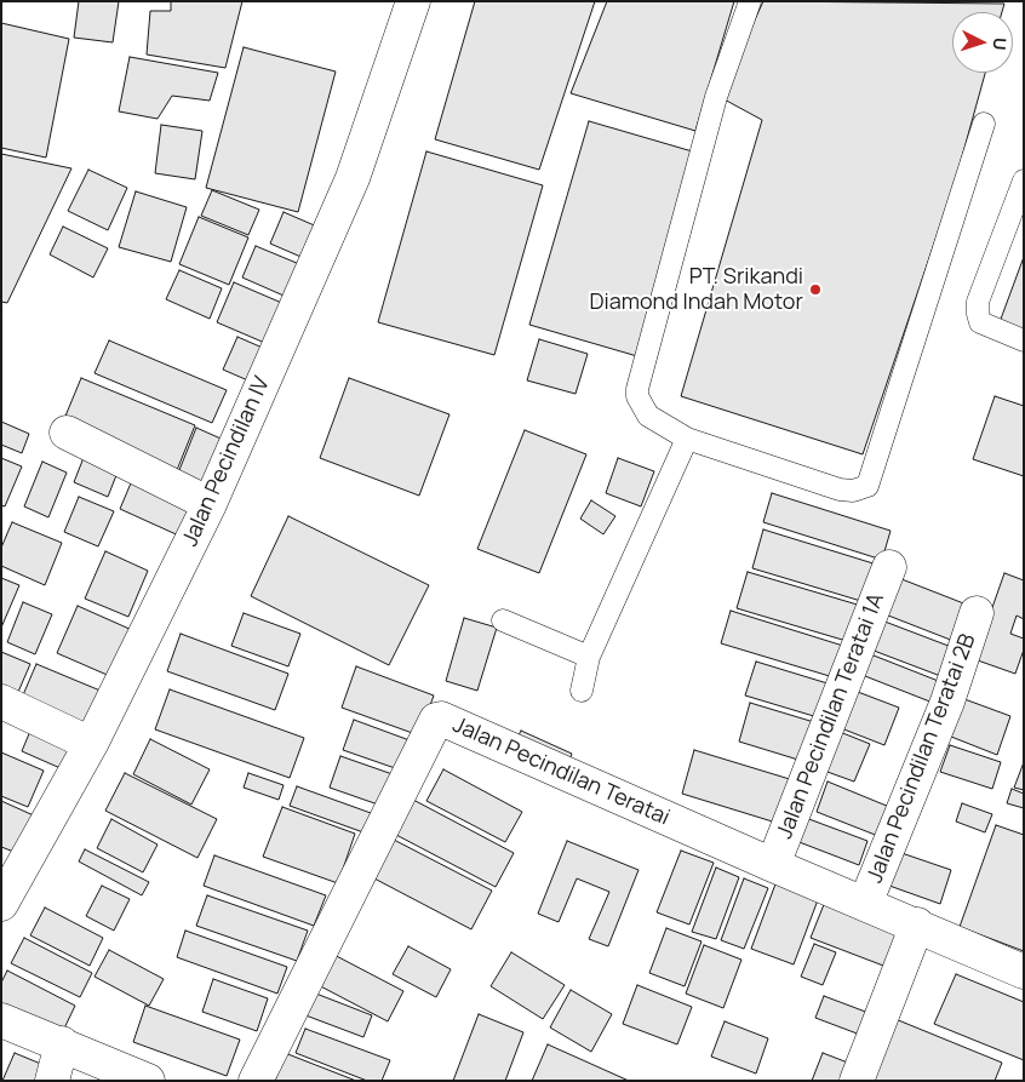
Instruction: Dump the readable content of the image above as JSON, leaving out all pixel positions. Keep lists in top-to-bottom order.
{
  "streets": {
    "street": [
      "Jalan Pecindilan IV",
      "Jalan Pecindilan Teratai 1A",
      "Jalan Pecindilan Teratai 2B",
      "Jalan Pecindilan Teratai"
    ]
  },
  "crossings": [
    ["Jalan Pecindilan Teratai 1A", "Jalan Pecindilan Teratai"],
    ["Jalan Pecindilan Teratai 2B", "Jalan Pecindilan Teratai"]
  ],
  "places": ["PT. Srikandi Diamond Indah Motor"],
  "north": "right"
}
